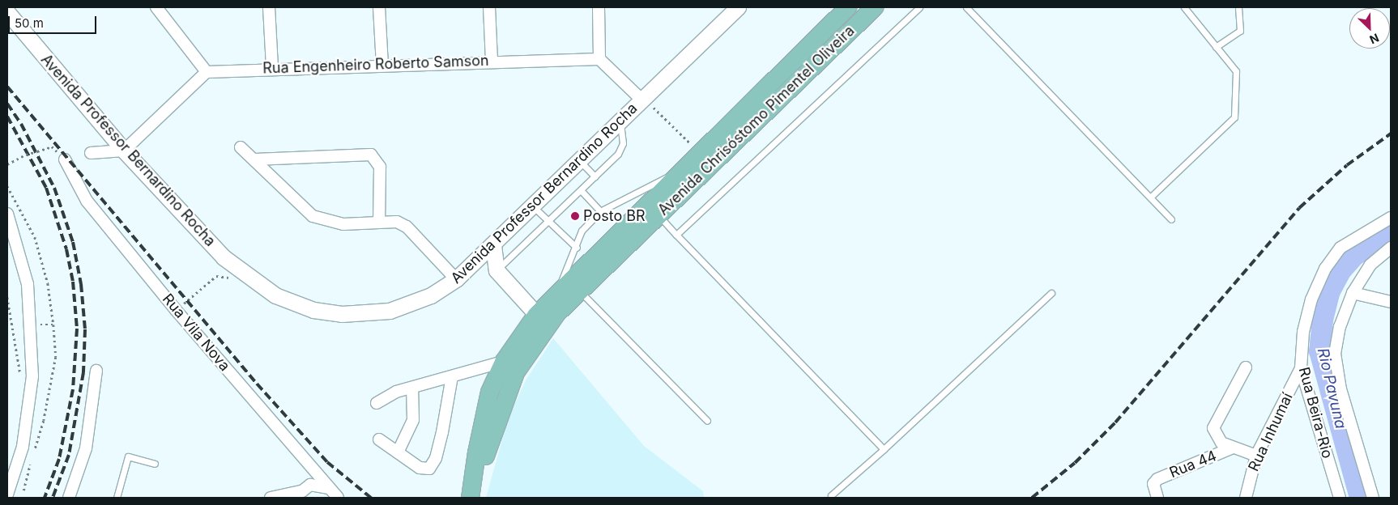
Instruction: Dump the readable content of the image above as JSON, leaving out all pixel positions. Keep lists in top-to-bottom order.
{
  "streets": {
    "main road": ["Avenida Chrisóstomo Pimentel Oliveira", "Avenida Professor Bernardino Rocha"],
    "street": [
      "Rua Engenheiro Roberto Samson",
      "Rua Vila Nova",
      "Rua Beira-Rio",
      "Rua Inhumaí",
      "Rua 44"
    ]
  },
  "crossings": [
    ["Rua Beira-Rio", "Rua Inhumaí"]
  ],
  "water": ["Rio Pavuna"],
  "places": ["Posto BR"],
  "scale_bar": "50 m",
  "north": "bottom right"
}
